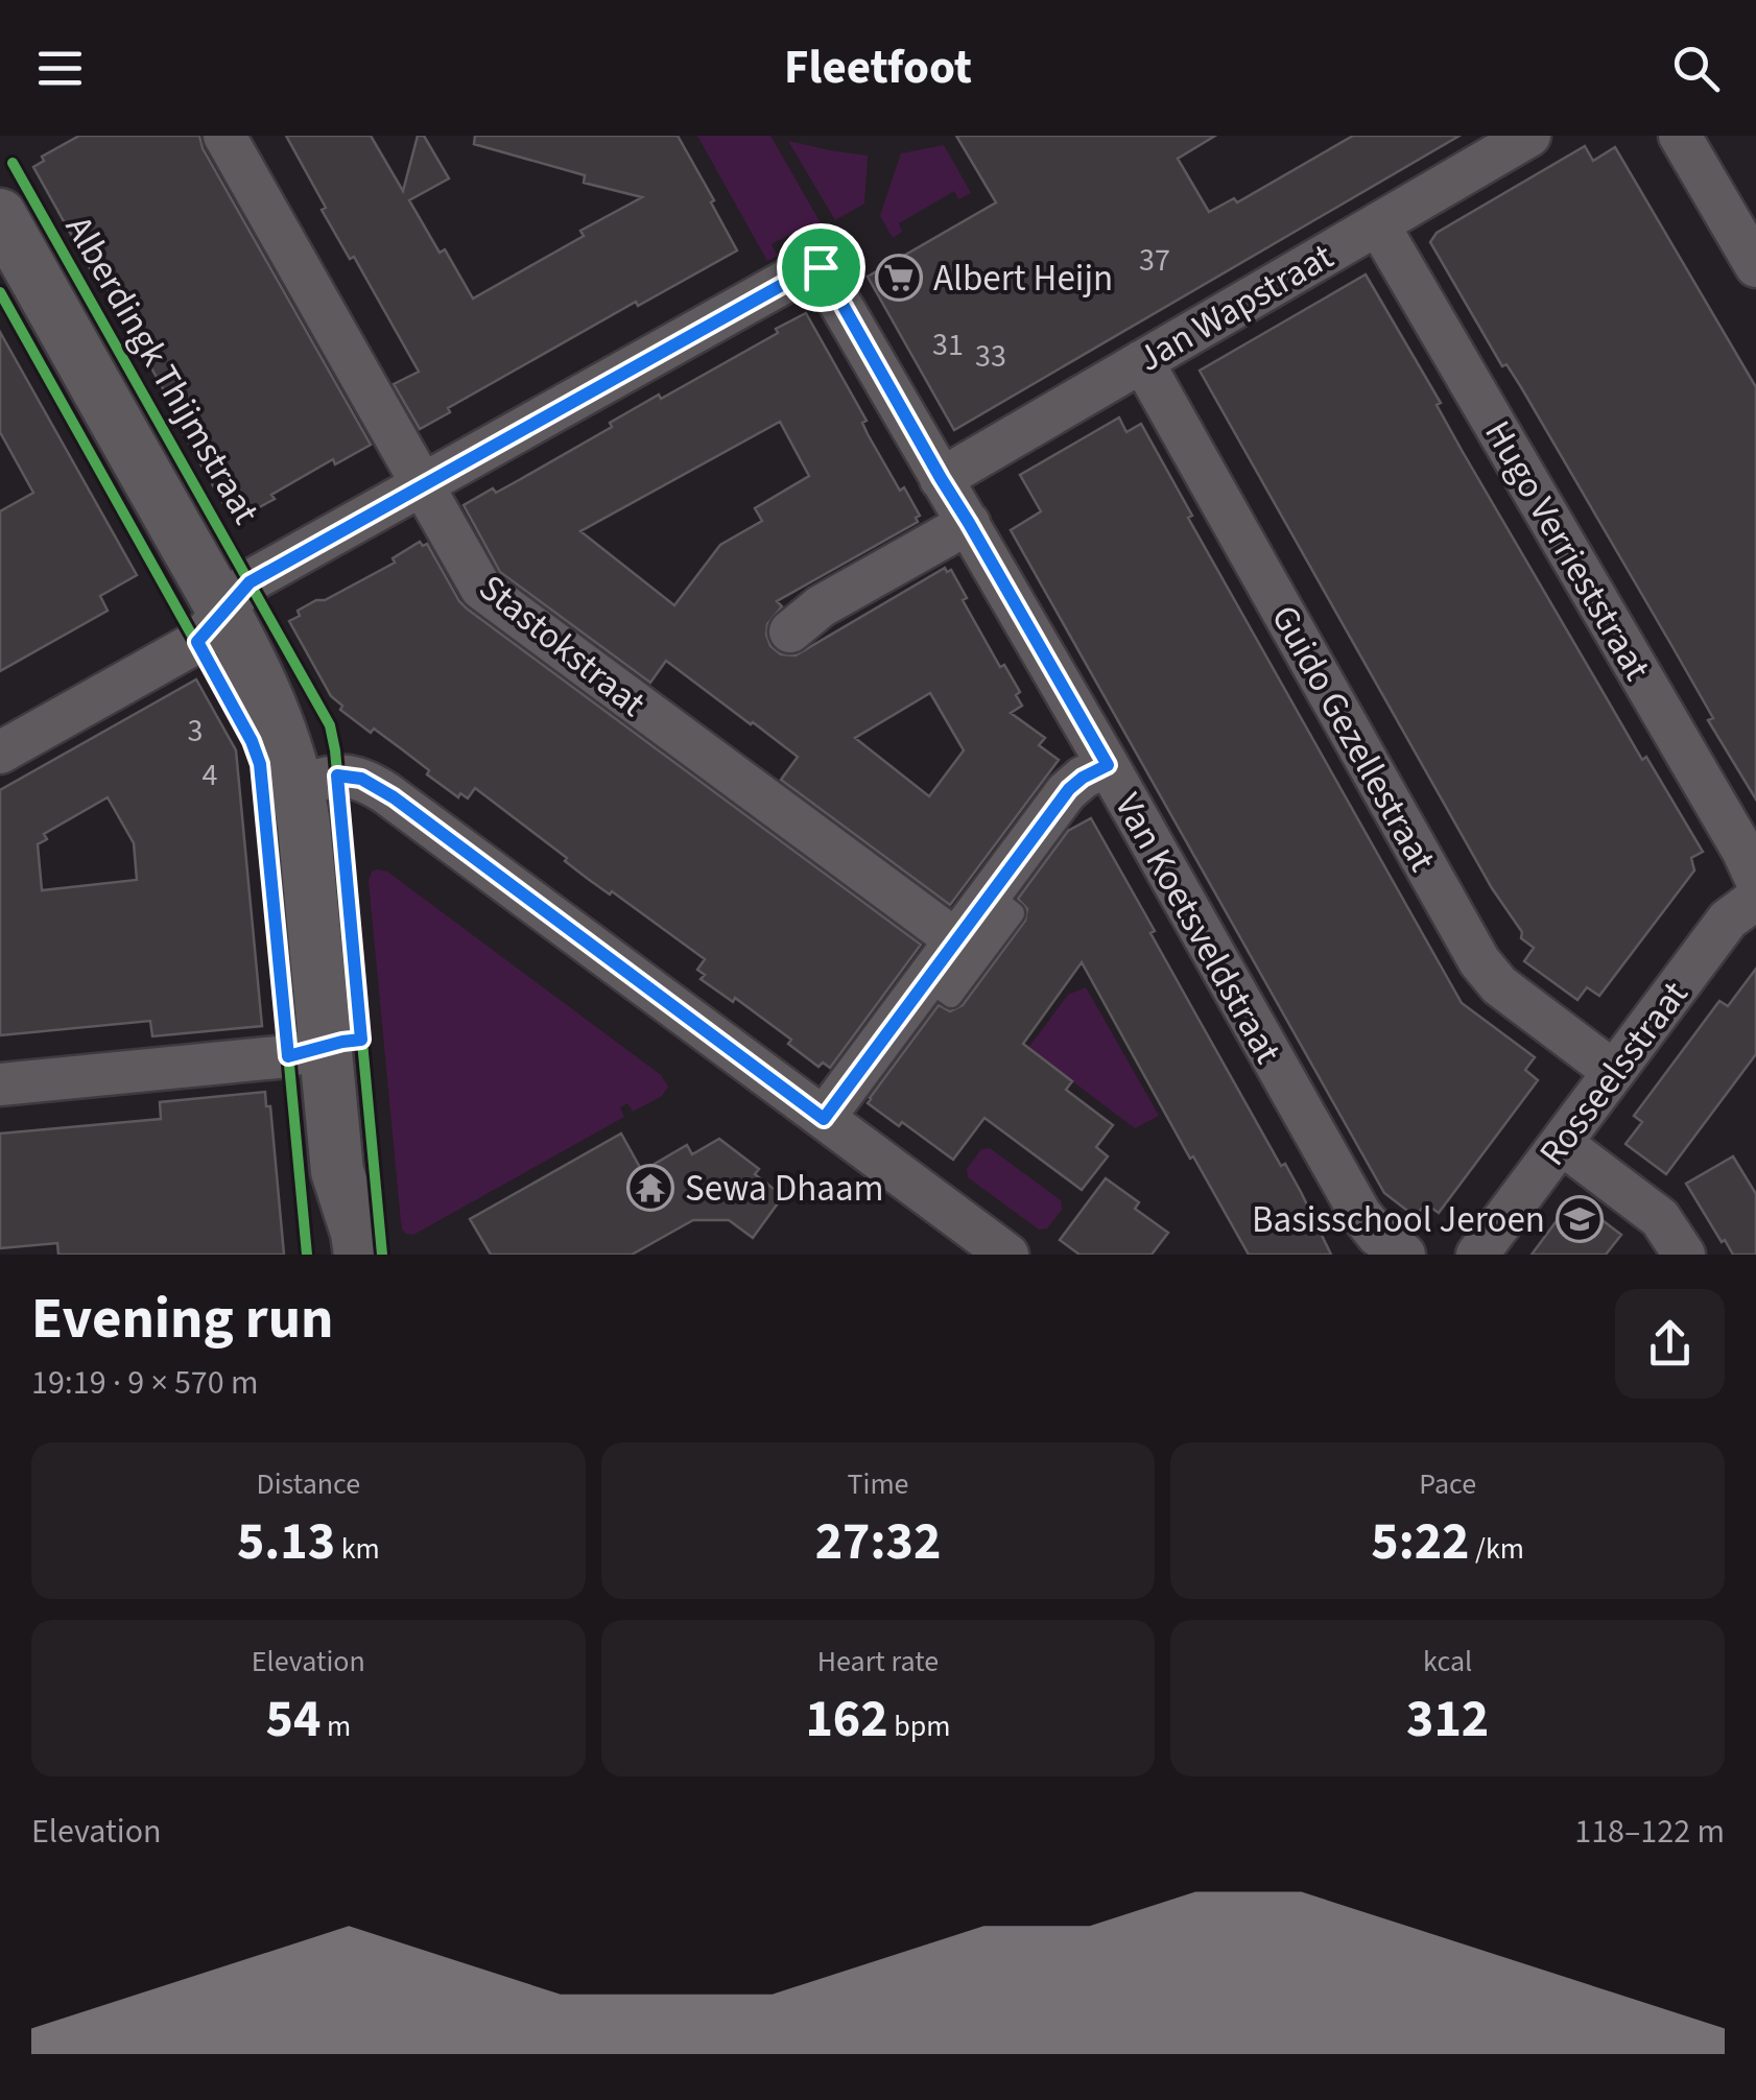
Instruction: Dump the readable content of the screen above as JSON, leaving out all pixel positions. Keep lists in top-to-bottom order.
{
  "streets": {
    "street": [
      "Jan Wapstraat",
      "Alberdingk Thijmstraat",
      "Hugo Verrieststraat",
      "Stastokstraat",
      "Guido Gezellestraat",
      "Van Koetsveldstraat",
      "Rosseelsstraat"
    ]
  },
  "crossings": [
    ["Jan Wapstraat", "Hugo Verrieststraat"],
    ["Jan Wapstraat", "Guido Gezellestraat"],
    ["Jan Wapstraat", "Van Koetsveldstraat"],
    ["Stastokstraat", "Van Koetsveldstraat"],
    ["Guido Gezellestraat", "Rosseelsstraat"]
  ],
  "places": {
    "supermarket": ["Albert Heijn"],
    "temple": ["Sewa Dhaam"],
    "school or university": ["Basisschool Jeroen"]
  },
  "house_numbers": [
    "37",
    "31",
    "33",
    "3",
    "4"
  ],
  "page": {
    "header": "Fleetfoot",
    "heading": ["Evening run", "19:19 · 9 × 570 m"],
    "stats": [
      ["Distance", "5.13 km"],
      ["Time", "27:32"],
      ["Pace", "5:22 /km"],
      ["Elevation", "54 m"],
      ["Heart rate", "162 bpm"],
      ["kcal", "312"]
    ],
    "chart": ["Elevation", "118–122 m"]
  }
}
